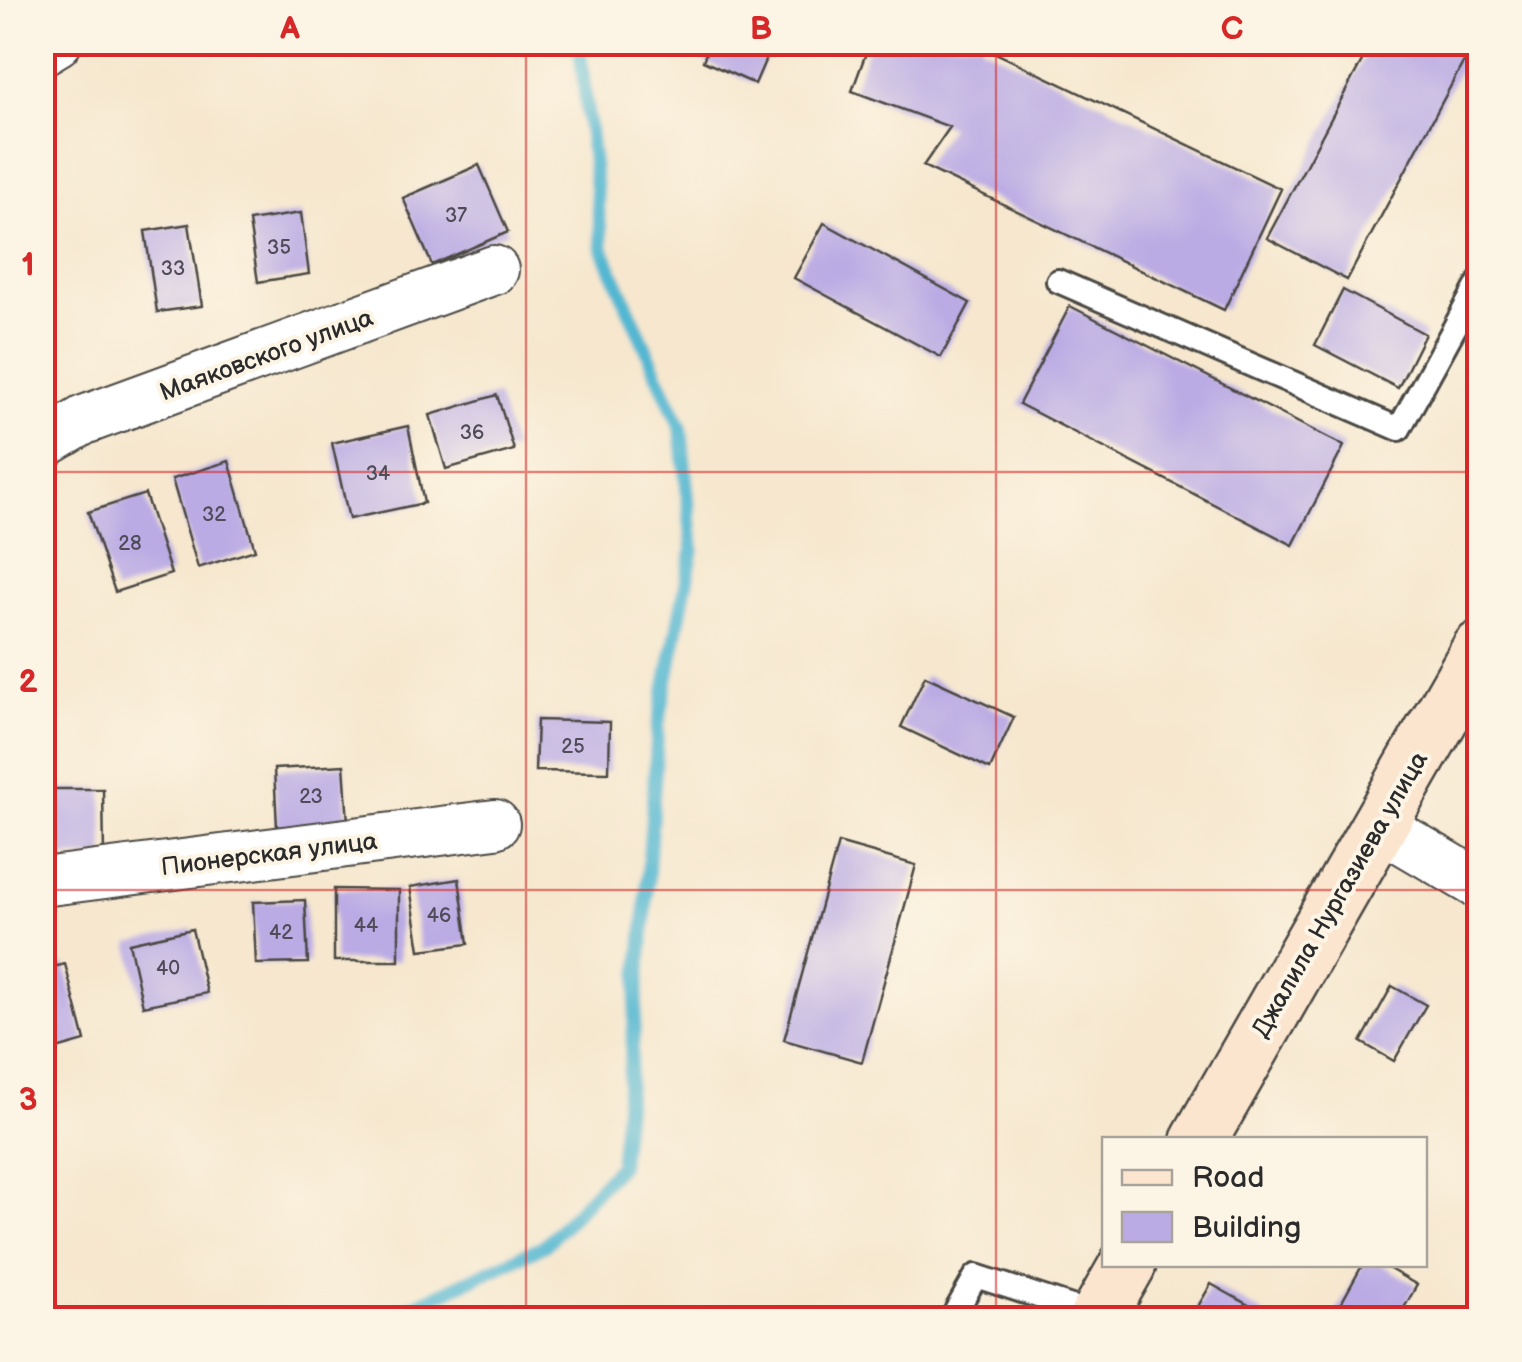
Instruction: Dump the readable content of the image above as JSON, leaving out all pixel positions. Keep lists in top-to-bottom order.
{
  "streets": {
    "street": ["Маяковского улица", "Пионерская улица", "Джалила Нургазиева улица"]
  },
  "house_numbers": [
    "37",
    "35",
    "33",
    "36",
    "34",
    "32",
    "28",
    "25",
    "23",
    "46",
    "44",
    "42",
    "40"
  ],
  "legend": ["Road", "Building"],
  "grid": {
    "columns": ["A", "B", "C"],
    "rows": ["1", "2", "3"]
  }
}
